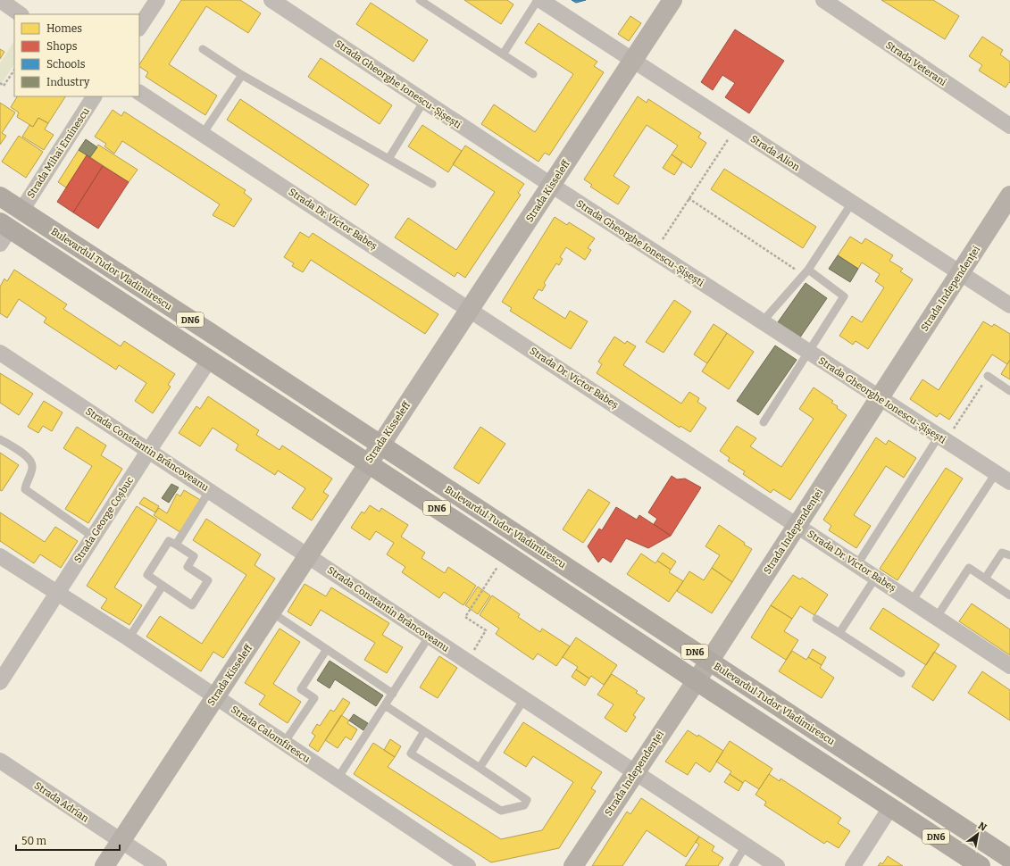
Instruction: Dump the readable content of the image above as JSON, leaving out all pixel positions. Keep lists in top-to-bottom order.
{
  "streets": {
    "main road": ["Bulevardul Tudor Vladimirescu", "DN6"],
    "street": [
      "Strada Veterani",
      "Strada Gheorghe Ionescu-Șișești",
      "Strada Mihai Eminescu",
      "Strada Alion",
      "Strada Kisseleff",
      "Strada Dr. Victor Babeș",
      "Strada Independenței",
      "Strada Constantin Brâncoveanu",
      "Strada George Coșbuc",
      "Strada Calomfirescu",
      "Strada Adrian"
    ]
  },
  "crossings": [
    ["Strada Gheorghe Ionescu-Șișești", "Strada Kisseleff"],
    ["Strada Gheorghe Ionescu-Șișești", "Strada Independenței"],
    ["Strada Mihai Eminescu", "Bulevardul Tudor Vladimirescu"],
    ["Strada Alion", "Strada Kisseleff"],
    ["Strada Alion", "Strada Independenței"],
    ["Strada Kisseleff", "Strada Dr. Victor Babeș"],
    ["Strada Kisseleff", "Bulevardul Tudor Vladimirescu"],
    ["Strada Kisseleff", "DN6"],
    ["Strada Kisseleff", "Strada Constantin Brâncoveanu"],
    ["Strada Kisseleff", "Strada Calomfirescu"],
    ["Strada Kisseleff", "Strada Adrian"],
    ["Strada Dr. Victor Babeș", "Strada Independenței"],
    ["Bulevardul Tudor Vladimirescu", "Strada Independenței"],
    ["Strada Independenței", "DN6"],
    ["Strada Independenței", "Strada Constantin Brâncoveanu"],
    ["DN6", "Strada George Coșbuc"],
    ["Strada Constantin Brâncoveanu", "Strada George Coșbuc"],
    ["Strada George Coșbuc", "Strada Calomfirescu"]
  ],
  "legend": [
    "Homes",
    "Shops",
    "Schools",
    "Industry"
  ],
  "scale_bar": "50 m",
  "north": "top right"
}
